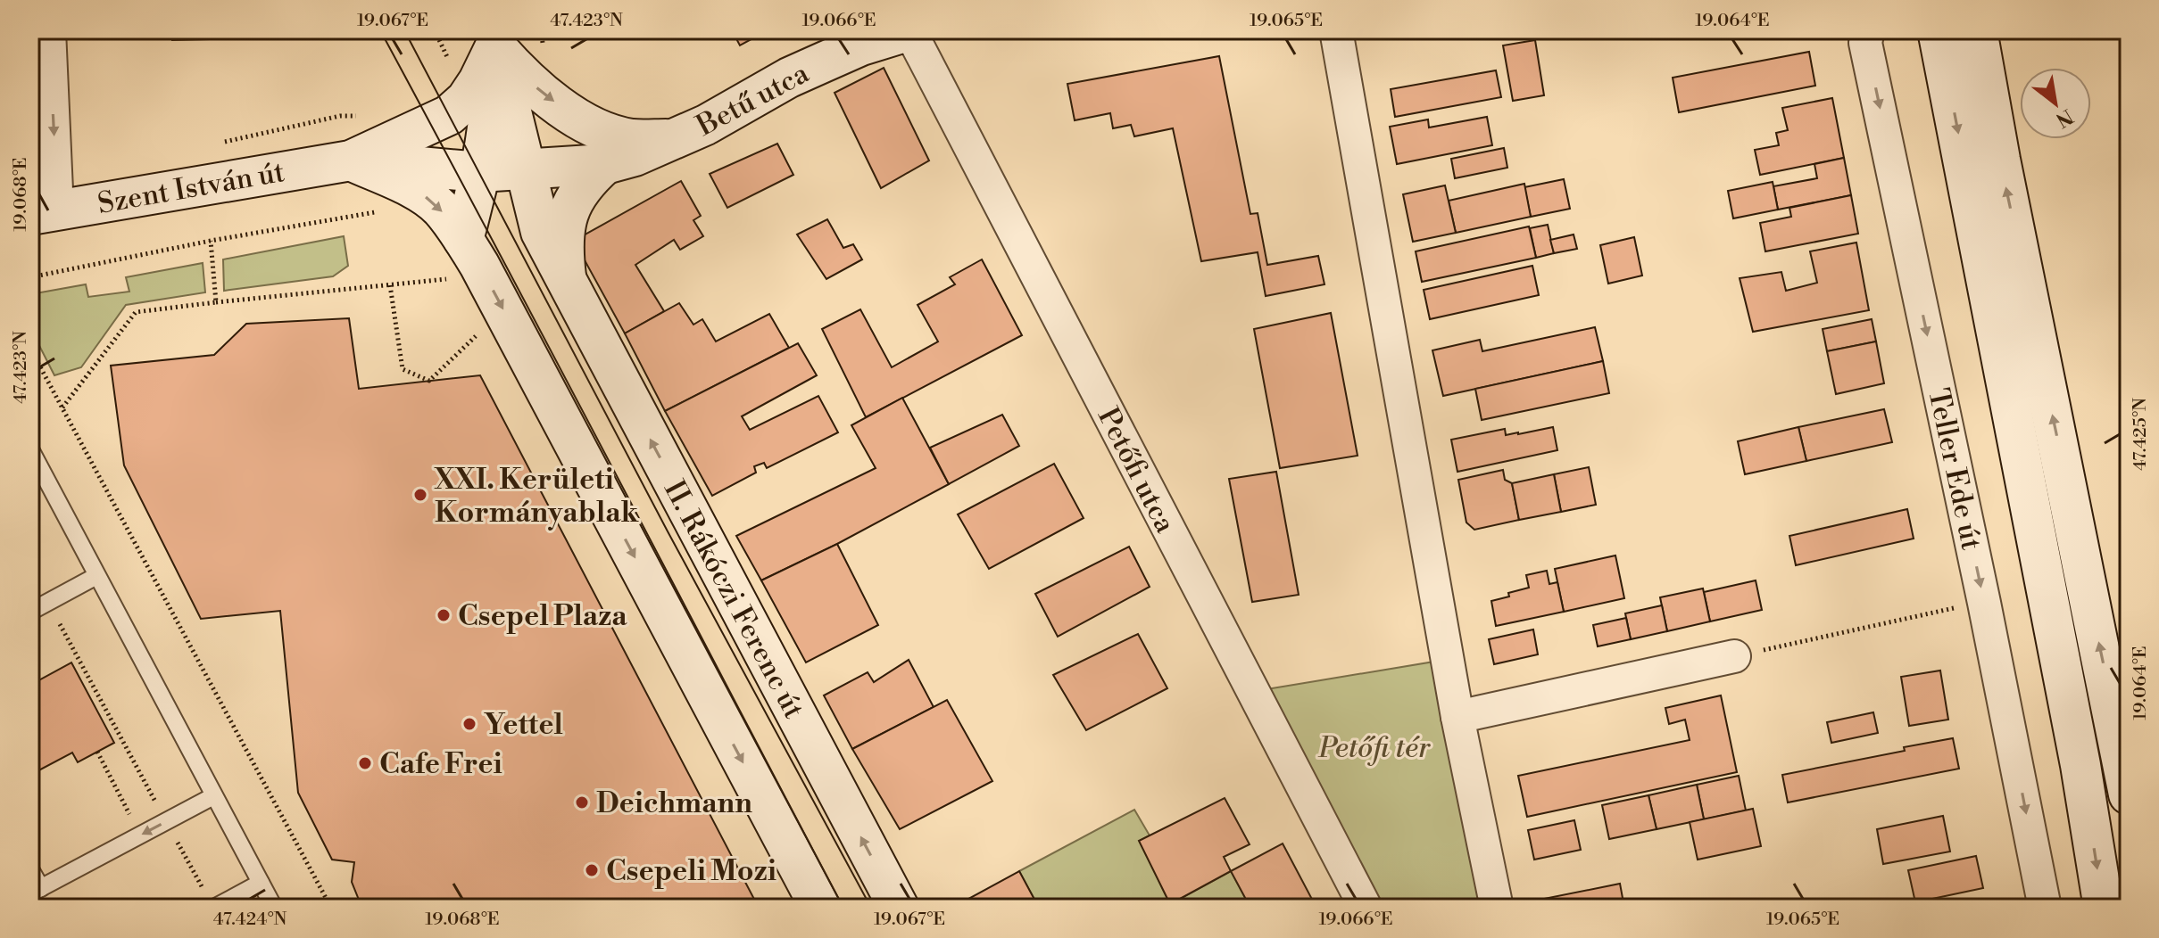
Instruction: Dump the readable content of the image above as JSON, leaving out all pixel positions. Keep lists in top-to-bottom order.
{
  "streets": {
    "street": [
      "Betű utca",
      "Szent István út",
      "Teller Ede út",
      "Petőfi utca",
      "II. Rákóczi Ferenc út"
    ]
  },
  "crossings": [
    ["Betű utca", "Szent István út"],
    ["Betű utca", "Petőfi utca"],
    ["Betű utca", "II. Rákóczi Ferenc út"],
    ["Szent István út", "II. Rákóczi Ferenc út"]
  ],
  "parks": ["Petőfi tér"],
  "places": [
    "XXI. Kerületi Kormányablak",
    "Csepel Plaza",
    "Yettel",
    "Cafe Frei",
    "Deichmann",
    "Csepeli Mozi"
  ],
  "north": "bottom right",
  "coordinates": [
    "19.067°E",
    "47.423°N",
    "19.066°E",
    "19.065°E",
    "19.064°E",
    "19.068°E",
    "47.425°N",
    "47.424°N"
  ]
}
